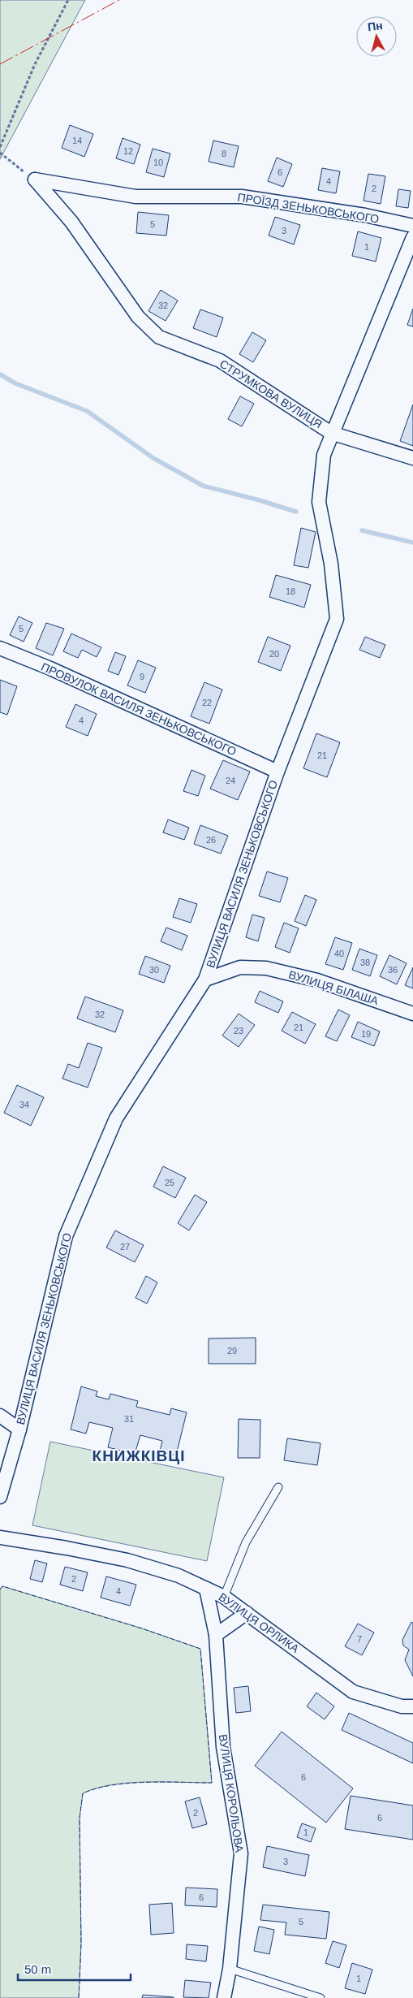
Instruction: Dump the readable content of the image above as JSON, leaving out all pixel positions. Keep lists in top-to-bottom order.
{
  "streets": {
    "street": [
      "ПРОЇЗД ЗЕНЬКОВСЬКОГО",
      "СТРУМКОВА ВУЛИЦЯ",
      "ПРОВУЛОК ВАСИЛЯ ЗЕНЬКОВСЬКОГО",
      "ВУЛИЦЯ ВАСИЛЯ ЗЕНЬКОВСЬКОГО",
      "ВУЛИЦЯ БІЛАША",
      "ВУЛИЦЯ ОРЛИКА",
      "ВУЛИЦЯ КОРОЛЬОВА"
    ]
  },
  "crossings": [
    ["ПРОЇЗД ЗЕНЬКОВСЬКОГО", "СТРУМКОВА ВУЛИЦЯ"],
    ["СТРУМКОВА ВУЛИЦЯ", "ВУЛИЦЯ ВАСИЛЯ ЗЕНЬКОВСЬКОГО"],
    ["ПРОВУЛОК ВАСИЛЯ ЗЕНЬКОВСЬКОГО", "ВУЛИЦЯ ВАСИЛЯ ЗЕНЬКОВСЬКОГО"],
    ["ВУЛИЦЯ ВАСИЛЯ ЗЕНЬКОВСЬКОГО", "ВУЛИЦЯ БІЛАША"],
    ["ВУЛИЦЯ ОРЛИКА", "ВУЛИЦЯ КОРОЛЬОВА"]
  ],
  "districts": ["КНИЖКІВЦІ"],
  "house_numbers": [
    "14",
    "12",
    "8",
    "10",
    "6",
    "4",
    "2",
    "5",
    "3",
    "1",
    "32",
    "18",
    "5",
    "20",
    "9",
    "22",
    "4",
    "21",
    "24",
    "26",
    "40",
    "38",
    "30",
    "36",
    "32",
    "21",
    "23",
    "19",
    "34",
    "25",
    "27",
    "29",
    "31",
    "2",
    "4",
    "7",
    "6",
    "2",
    "6",
    "1",
    "3",
    "6",
    "5",
    "1"
  ],
  "scale_bar": "50 m",
  "north": "top"
}
